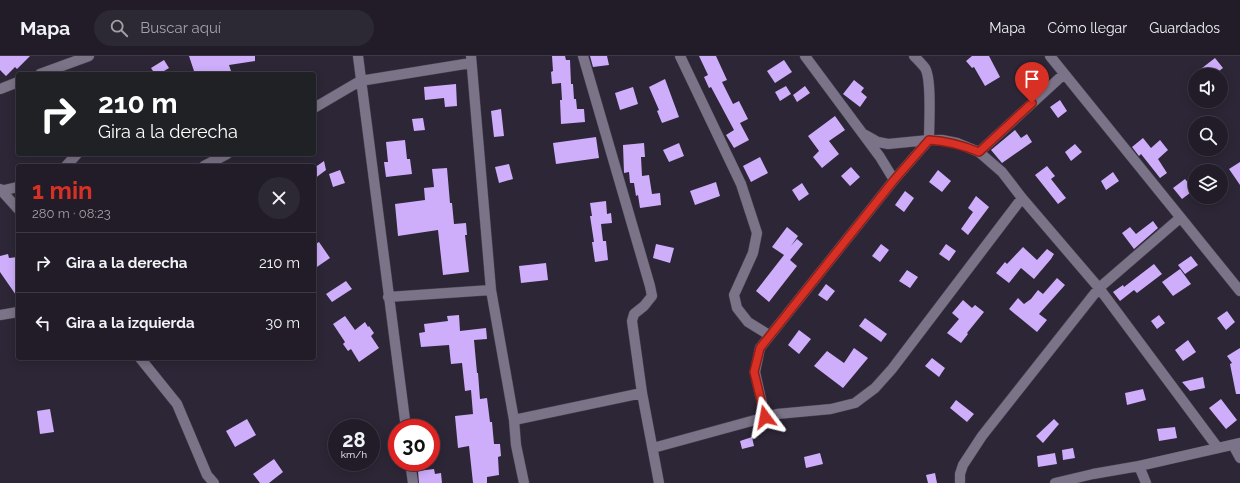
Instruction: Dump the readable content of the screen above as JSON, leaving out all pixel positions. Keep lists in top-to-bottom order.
{
  "page": {
    "header": "Mapa",
    "search": "Buscar aquí",
    "nav": ["Mapa", "Cómo llegar", "Guardados"],
    "turn": ["210 m", "Gira a la derecha"],
    "heading": ["1 min", "280 m · 08:23"],
    "list": [
      {
        "name": "Gira a la derecha",
        "value": "210 m"
      },
      {
        "name": "Gira a la izquierda",
        "value": "30 m"
      }
    ],
    "speed": "28 km/h",
    "limit": "30"
  }
}
